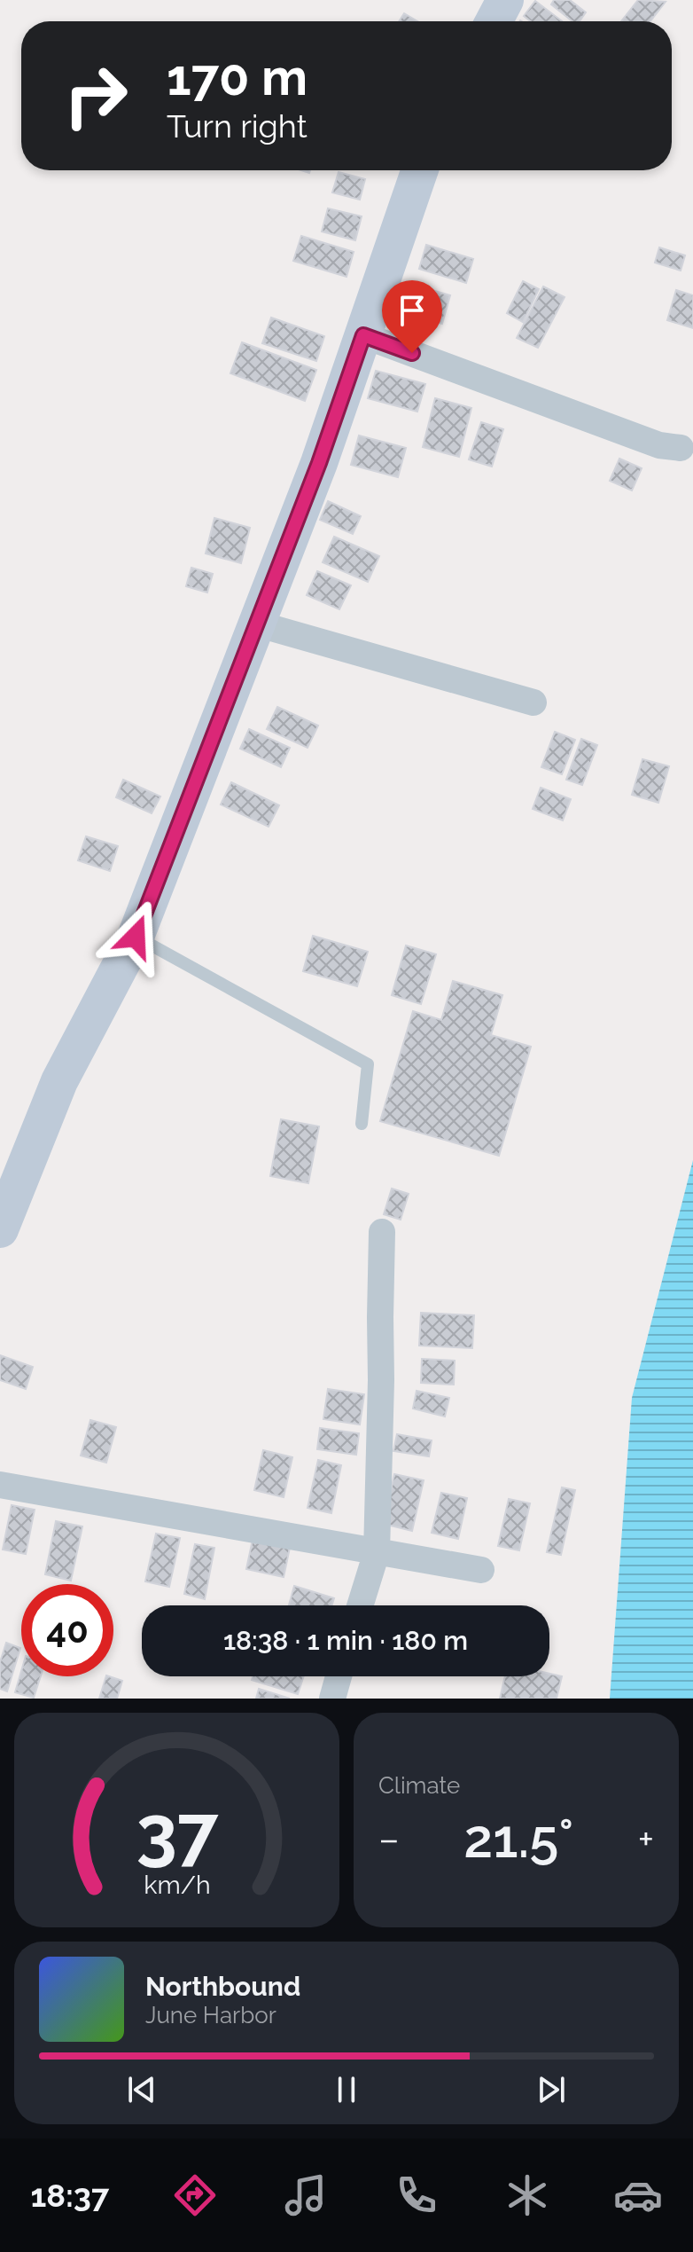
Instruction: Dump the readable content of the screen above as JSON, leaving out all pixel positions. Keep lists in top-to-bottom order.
{
  "page": {
    "turn": ["170 m", "Turn right"],
    "limit": "40",
    "trip": "18:38 · 1 min · 180 m",
    "tile": "Climate",
    "heat": ["−", "21.5°", "+"],
    "song": ["Northbound", "June Harbor"],
    "tabs": "18:37",
    "gauge": ["37", "km/h"]
  }
}
